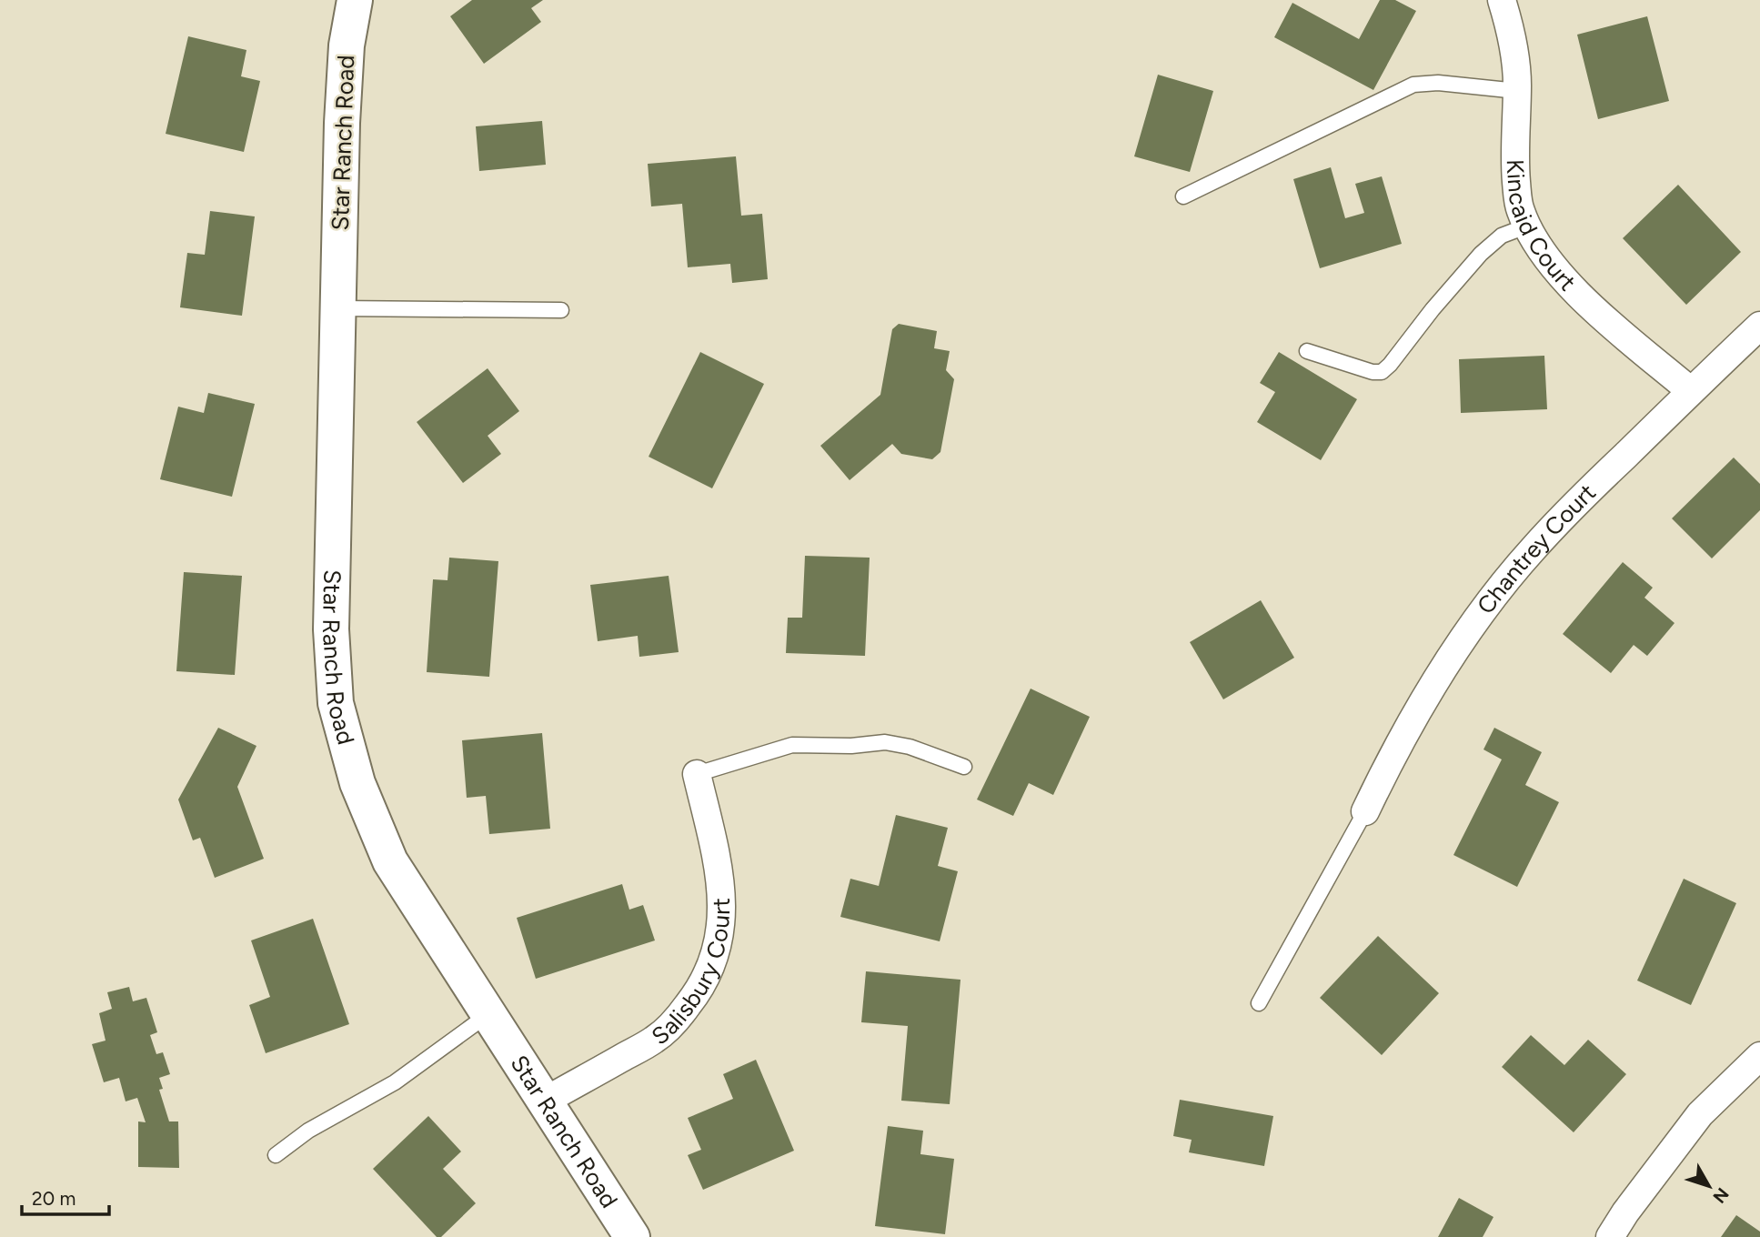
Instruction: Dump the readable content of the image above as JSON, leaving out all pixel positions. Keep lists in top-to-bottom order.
{
  "streets": {
    "street": [
      "Star Ranch Road",
      "Kincaid Court",
      "Chantrey Court",
      "Salisbury Court"
    ]
  },
  "crossings": [
    ["Star Ranch Road", "Salisbury Court"],
    ["Kincaid Court", "Chantrey Court"]
  ],
  "scale_bar": "20 m",
  "north": "bottom right"
}
